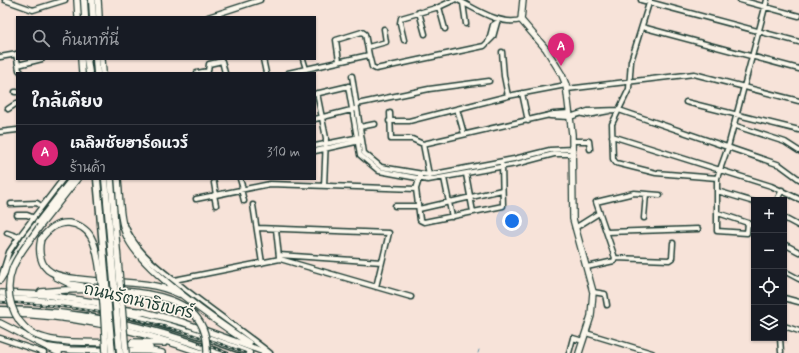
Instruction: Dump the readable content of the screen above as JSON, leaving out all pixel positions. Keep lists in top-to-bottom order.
{
  "streets": {
    "main road": ["ถนนรัตนาธิเบศร์"]
  },
  "page": {
    "search": "ค้นหาที่นี่",
    "pins": "A",
    "heading": "ใกล้เคียง",
    "list": [
      {
        "mark": "A",
        "name": "เฉลิมชัยฮาร์ดแวร์",
        "note": "ร้านค้า",
        "value": "310 m"
      }
    ],
    "map_buttons": ["+", "−"]
  }
}
